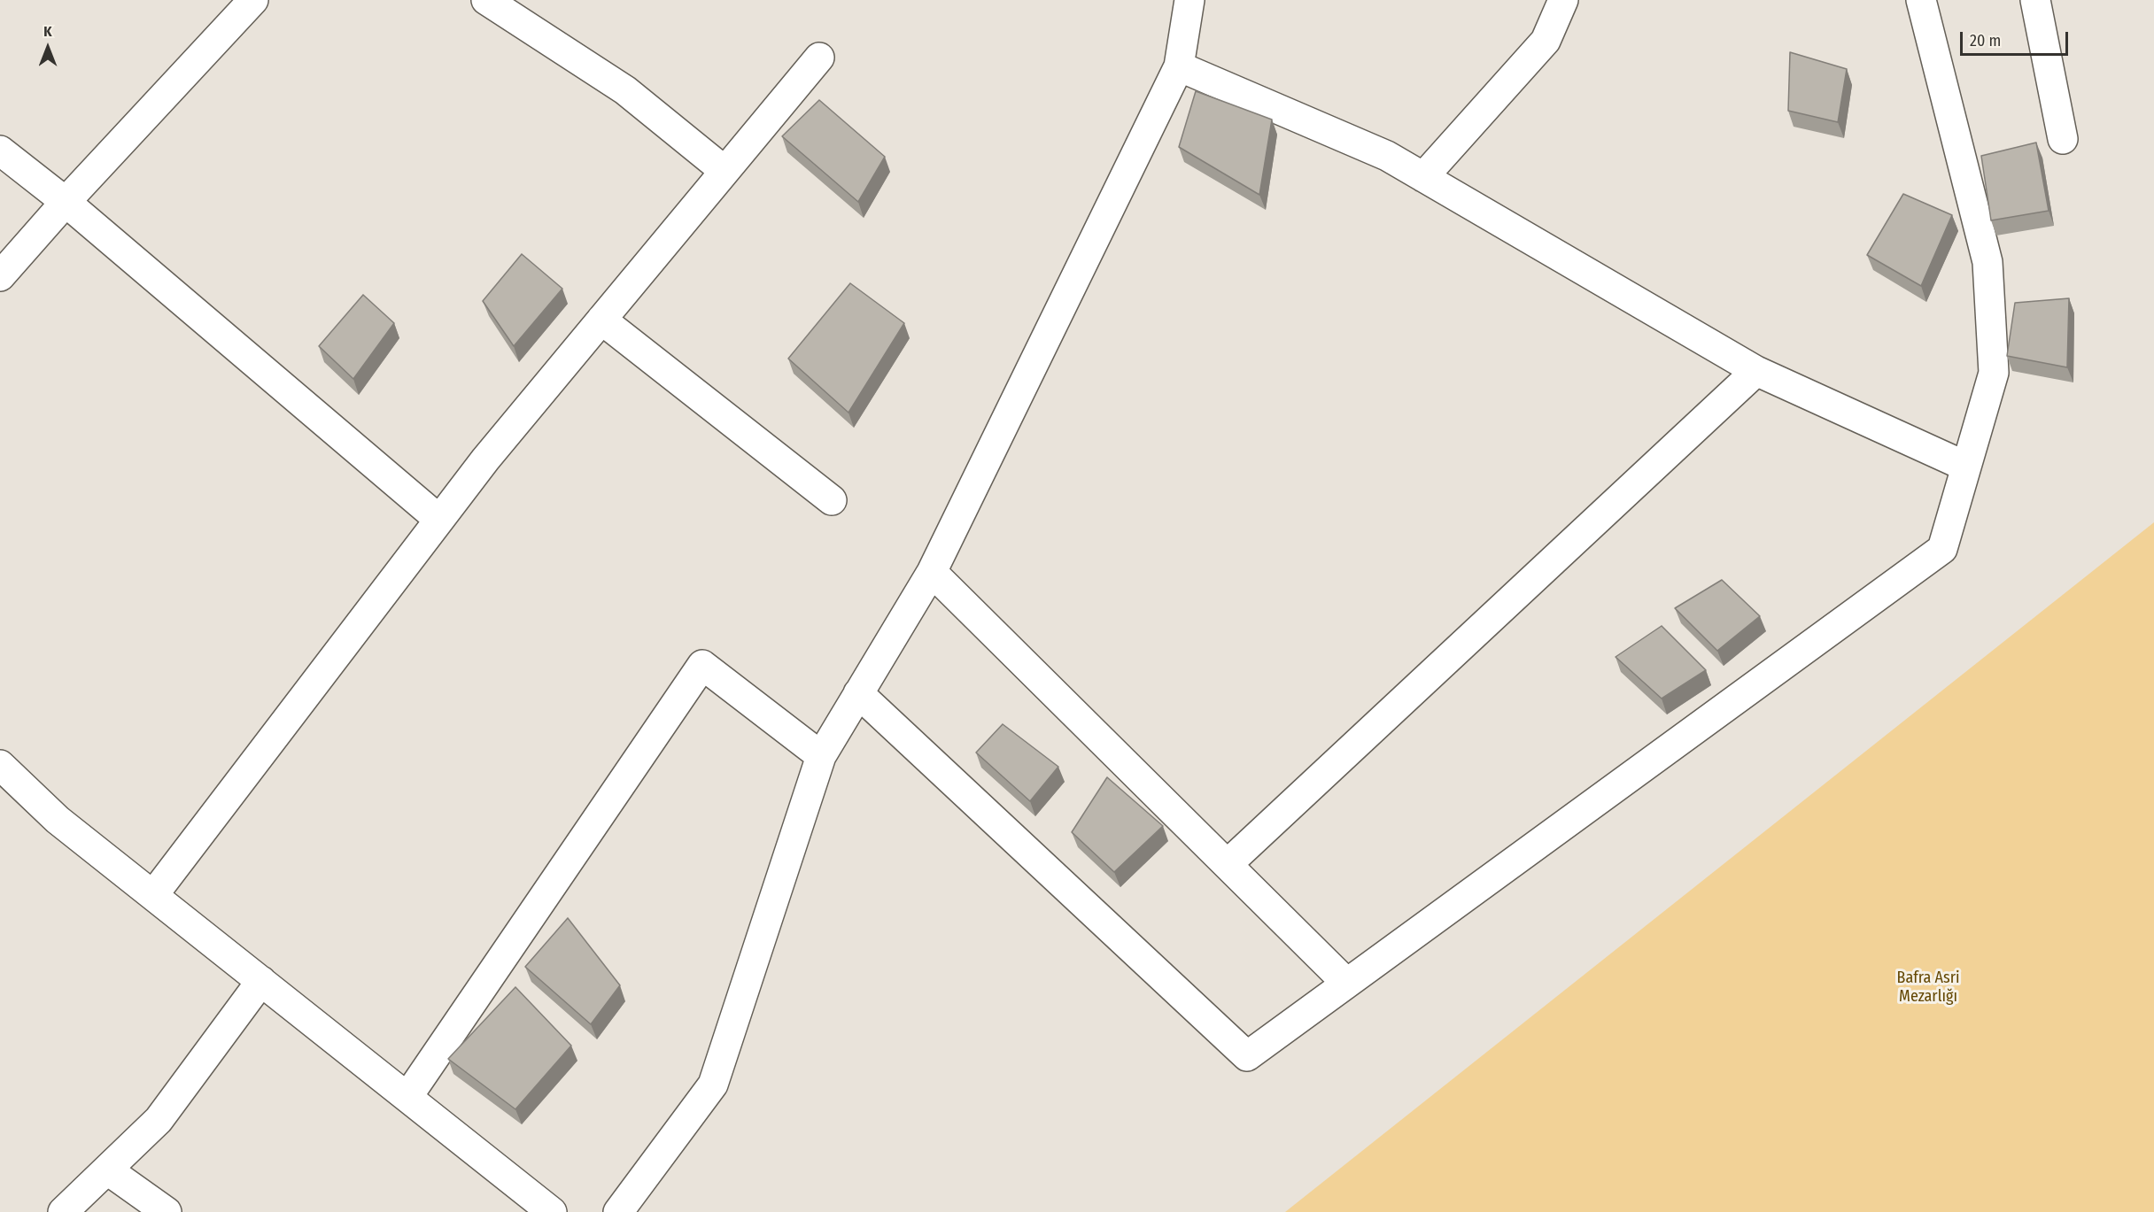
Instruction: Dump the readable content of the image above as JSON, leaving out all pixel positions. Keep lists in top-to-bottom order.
{
  "parks": ["Bafra Asri Mezarlığı"],
  "scale_bar": "20 m",
  "north": "top"
}
